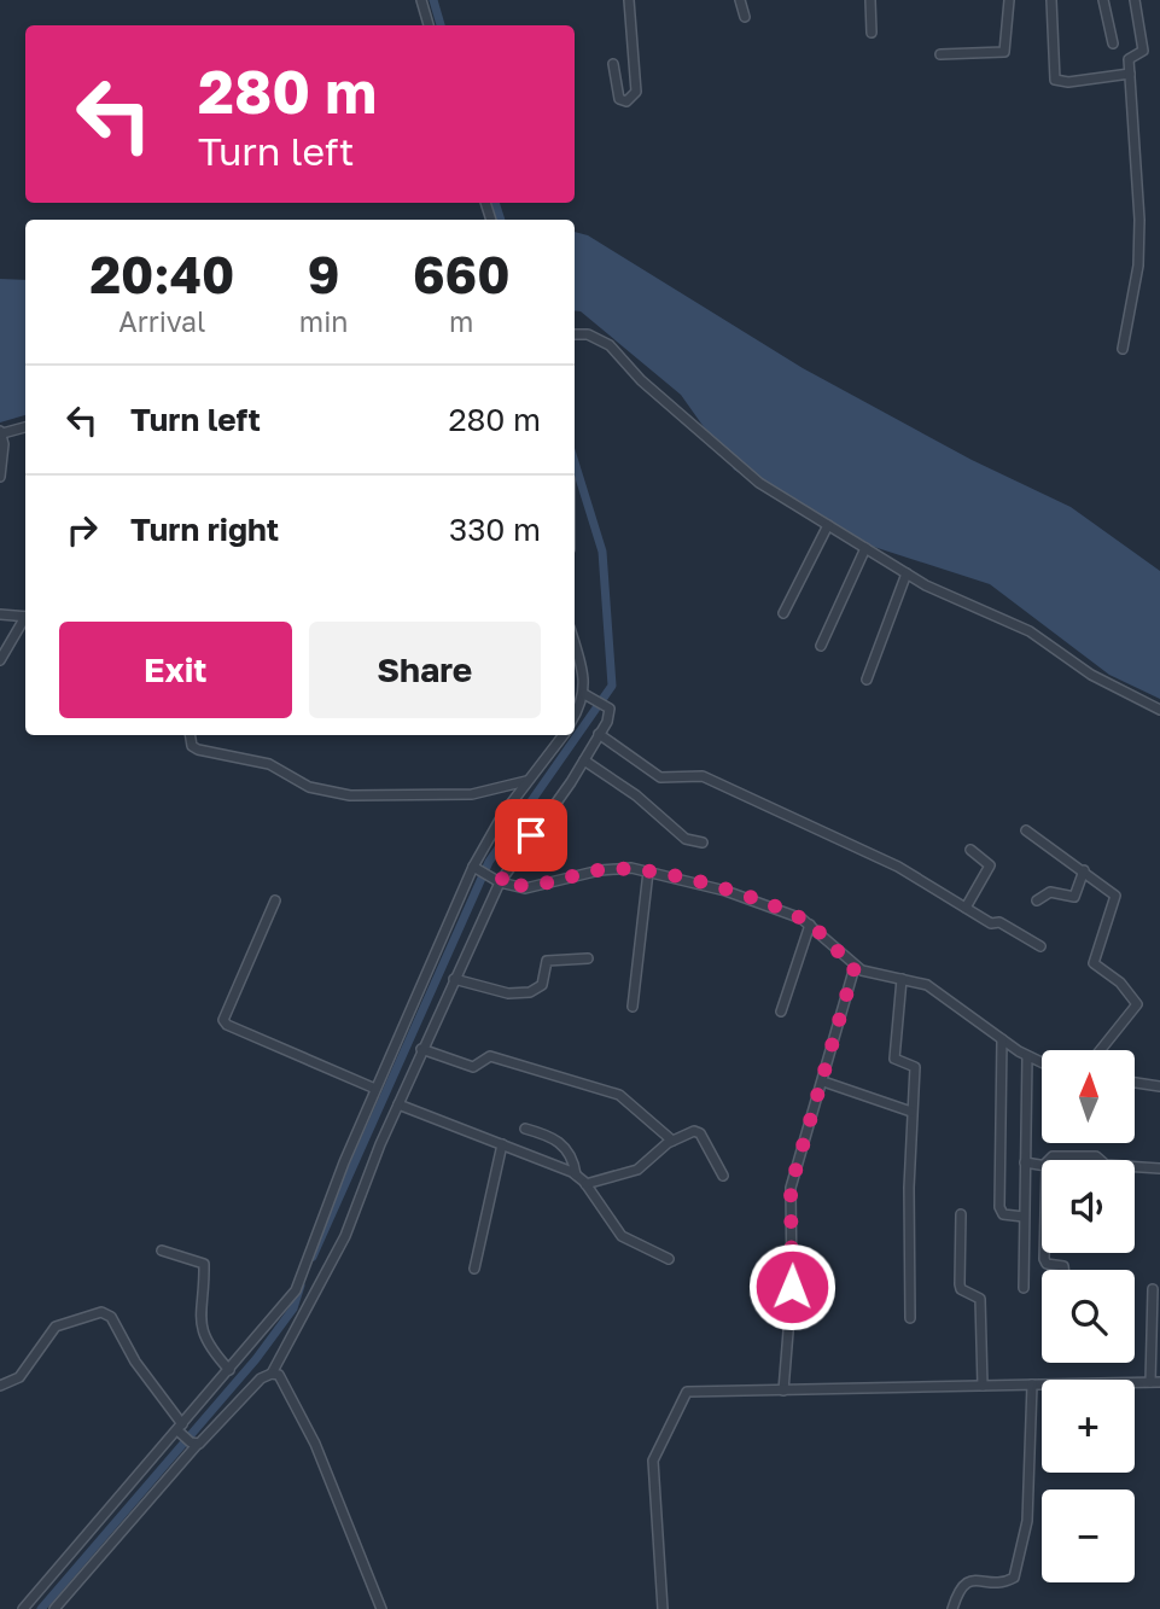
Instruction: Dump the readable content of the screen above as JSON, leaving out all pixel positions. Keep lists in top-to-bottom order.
{
  "north": "top",
  "page": {
    "turn": ["280 m", "Turn left"],
    "eta": [
      "20:40",
      "Arrival",
      "9",
      "min",
      "660",
      "m"
    ],
    "list": [
      {
        "name": "Turn left",
        "value": "280 m"
      },
      {
        "name": "Turn right",
        "value": "330 m"
      }
    ],
    "buttons": ["Exit", "Share"],
    "map_buttons": ["+", "−"]
  }
}
